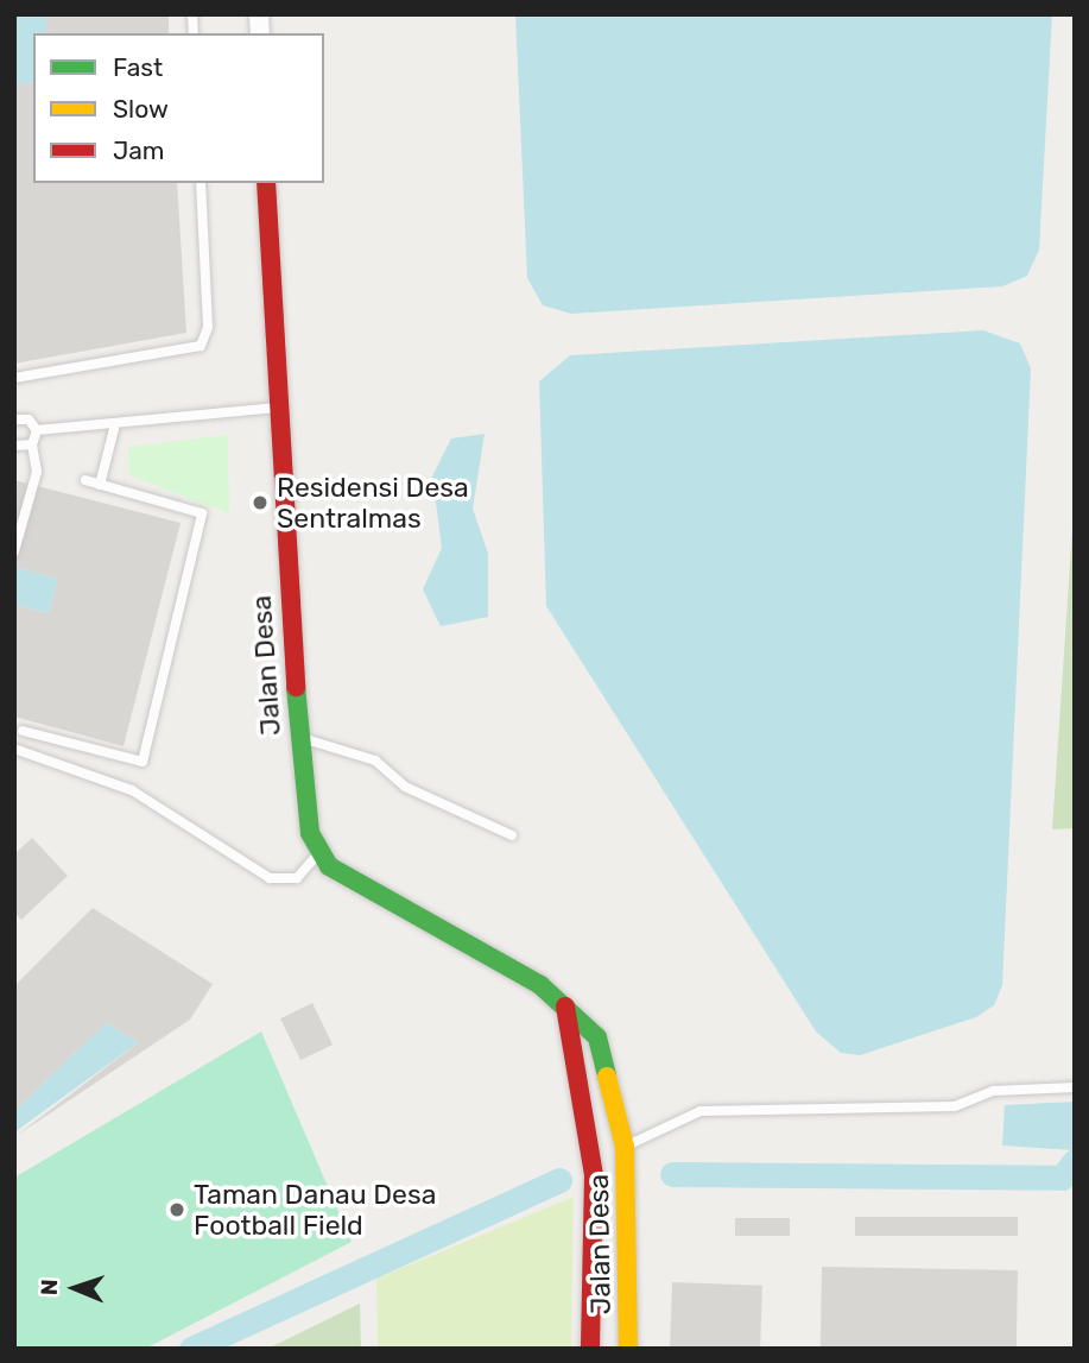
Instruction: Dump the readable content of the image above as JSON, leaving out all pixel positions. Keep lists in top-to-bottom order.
{
  "streets": {
    "street": ["Jalan Desa"]
  },
  "places": ["Residensi Desa Sentralmas", "Taman Danau Desa Football Field"],
  "legend": ["Fast", "Slow", "Jam"],
  "north": "left"
}
